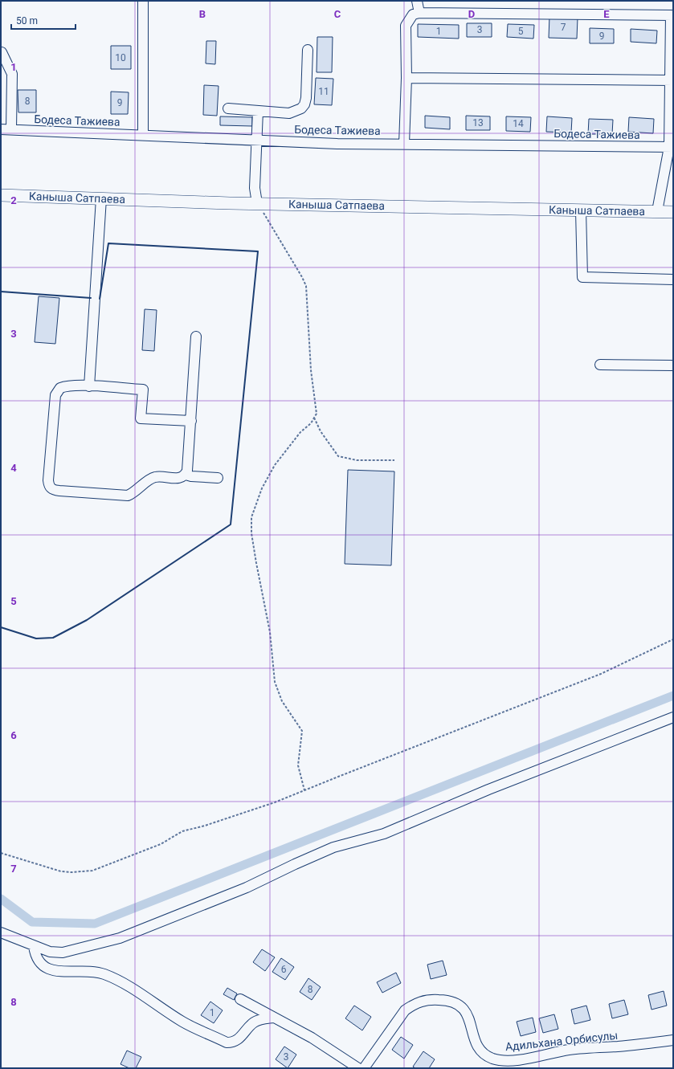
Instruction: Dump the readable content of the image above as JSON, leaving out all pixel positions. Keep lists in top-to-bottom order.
{
  "streets": {
    "main road": ["Каныша Сатпаева"],
    "street": ["Бодеса Тажиева", "Адильхана Орбисулы"]
  },
  "house_numbers": [
    "7",
    "3",
    "1",
    "5",
    "9",
    "10",
    "11",
    "8",
    "9",
    "13",
    "14",
    "6",
    "8",
    "1",
    "3"
  ],
  "scale_bar": "50 m",
  "grid": {
    "columns": [
      "B",
      "C",
      "D",
      "E"
    ],
    "rows": [
      "1",
      "2",
      "3",
      "4",
      "5",
      "6",
      "7",
      "8"
    ]
  }
}
